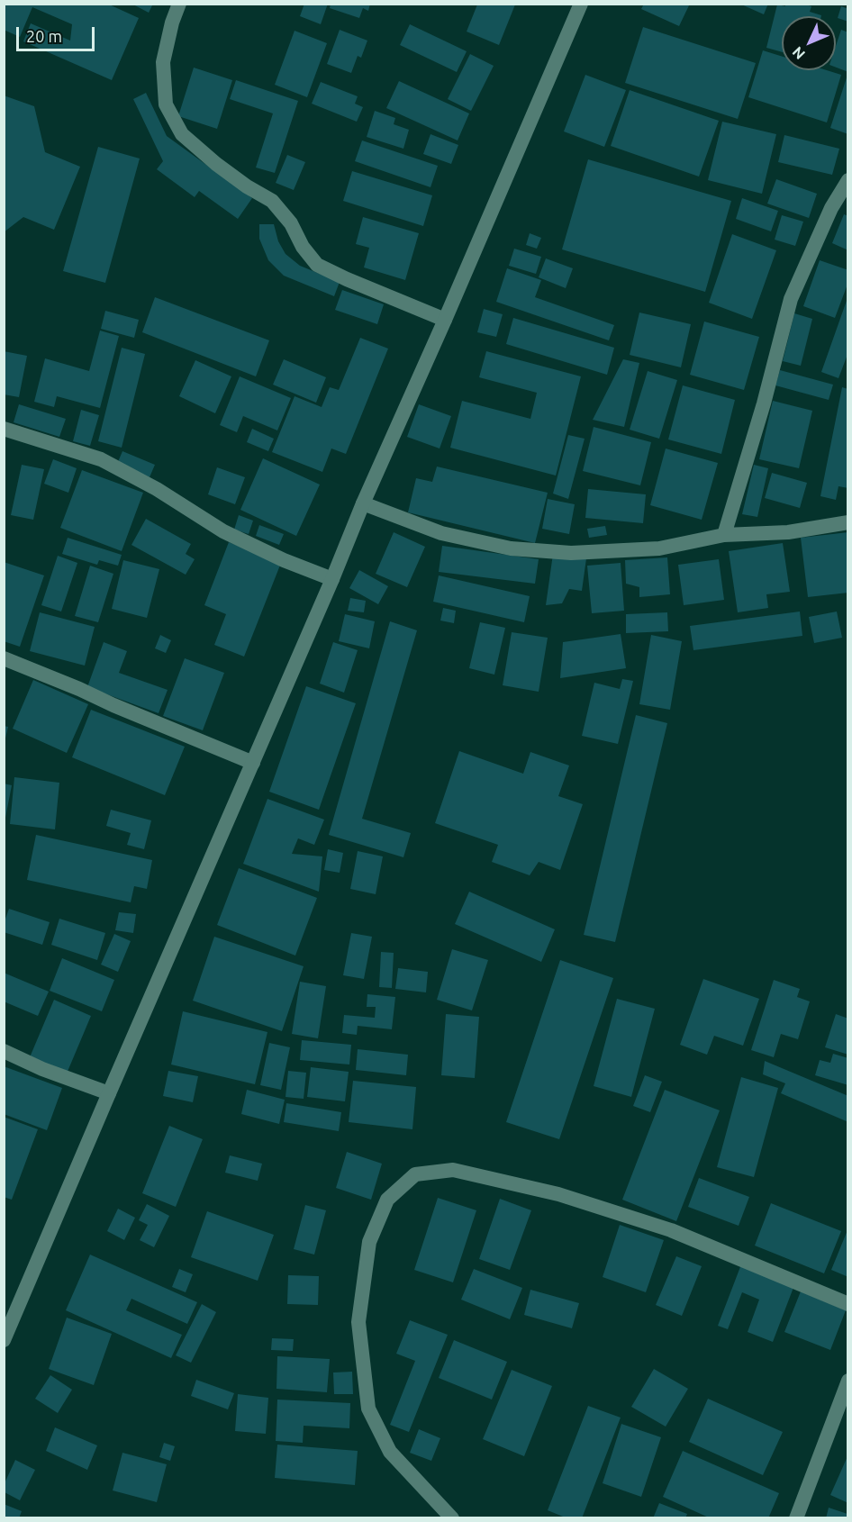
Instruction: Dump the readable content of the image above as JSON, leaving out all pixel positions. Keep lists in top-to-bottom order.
{
  "scale_bar": "20 m",
  "north": "bottom left"
}
